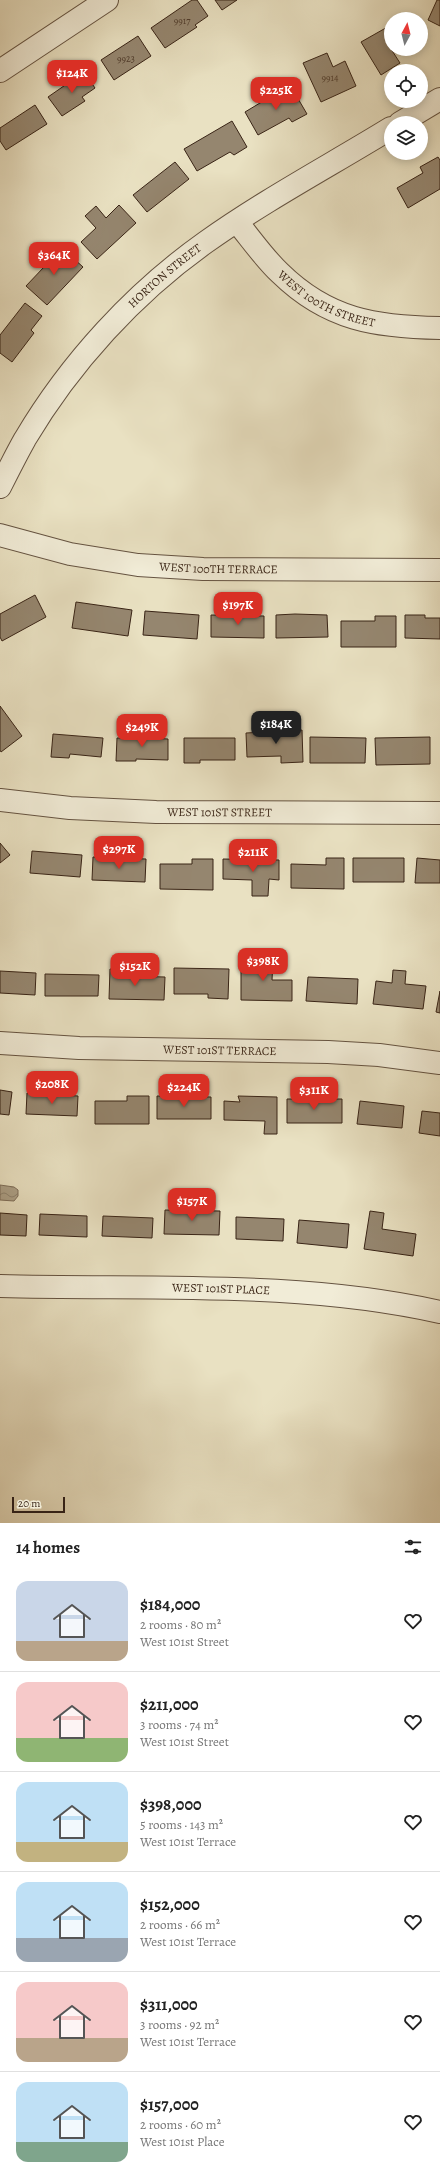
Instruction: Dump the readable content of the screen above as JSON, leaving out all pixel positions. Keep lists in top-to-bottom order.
{
  "streets": {
    "street": [
      "HORTON STREET",
      "WEST 100TH STREET",
      "WEST 100TH TERRACE",
      "WEST 101ST STREET",
      "WEST 101ST TERRACE",
      "WEST 101ST PLACE"
    ]
  },
  "crossings": [
    ["HORTON STREET", "WEST 100TH STREET"]
  ],
  "house_numbers": ["9917", "9923", "9914"],
  "scale_bar": "20 m",
  "north": "top",
  "page": {
    "price": [
      "$124K",
      "$225K",
      "$364K",
      "$197K",
      "$184K",
      "$249K",
      "$297K",
      "$211K",
      "$398K",
      "$152K",
      "$208K",
      "$224K",
      "$311K",
      "$157K"
    ],
    "scale": "20 m",
    "heading": "14 homes",
    "list": [
      {
        "name": "$184,000",
        "note": "2 rooms · 80 m² · West 101st Street"
      },
      {
        "name": "$211,000",
        "note": "3 rooms · 74 m² · West 101st Street"
      },
      {
        "name": "$398,000",
        "note": "5 rooms · 143 m² · West 101st Terrace"
      },
      {
        "name": "$152,000",
        "note": "2 rooms · 66 m² · West 101st Terrace"
      },
      {
        "name": "$311,000",
        "note": "3 rooms · 92 m² · West 101st Terrace"
      },
      {
        "name": "$157,000",
        "note": "2 rooms · 60 m² · West 101st Place"
      }
    ]
  }
}
